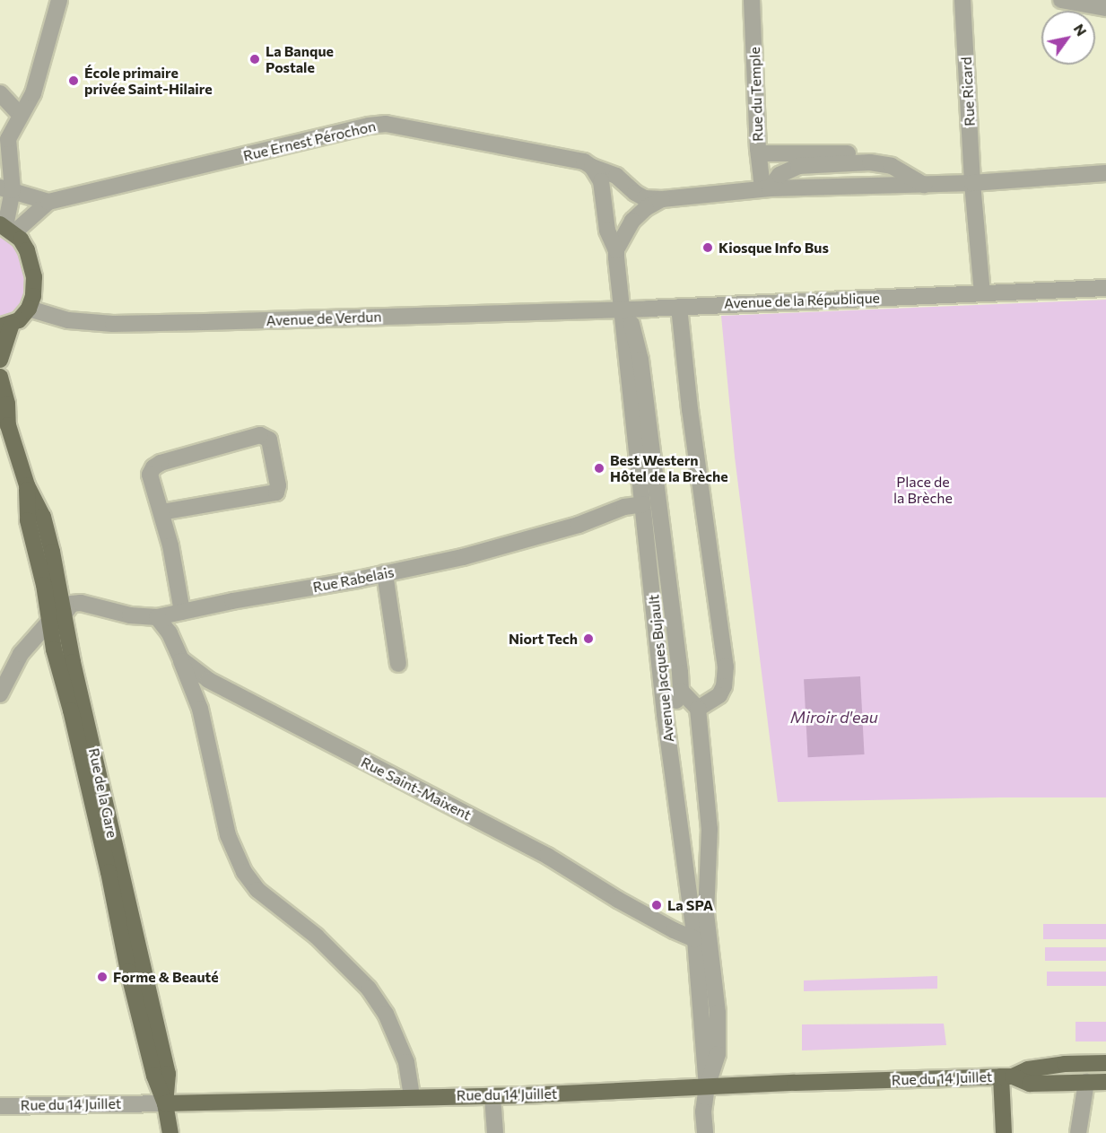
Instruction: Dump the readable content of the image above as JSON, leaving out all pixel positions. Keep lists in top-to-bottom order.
{
  "streets": {
    "main road": ["Rue de la Gare", "Rue du 14 Juillet"],
    "street": [
      "Rue Ricard",
      "Rue du Temple",
      "Rue Ernest Pérochon",
      "Avenue de la République",
      "Avenue de Verdun",
      "Rue Rabelais",
      "Avenue Jacques Bujault",
      "Rue Saint-Maixent"
    ]
  },
  "crossings": [
    ["Avenue de la République", "Avenue de Verdun"],
    ["Avenue de la République", "Avenue Jacques Bujault"],
    ["Avenue de Verdun", "Avenue Jacques Bujault"],
    ["Rue Rabelais", "Avenue Jacques Bujault"],
    ["Rue Rabelais", "Rue Saint-Maixent"],
    ["Rue Rabelais", "Rue de la Gare"],
    ["Avenue Jacques Bujault", "Rue Saint-Maixent"],
    ["Avenue Jacques Bujault", "Rue du 14 Juillet"],
    ["Rue de la Gare", "Rue du 14 Juillet"]
  ],
  "water": ["Miroir d'eau"],
  "parks": ["Place de la Brèche"],
  "places": [
    "La Banque Postale",
    "École primaire privée Saint-Hilaire",
    "Kiosque Info Bus",
    "Best Western Hôtel de la Brèche",
    "Niort Tech",
    "La SPA",
    "Forme & Beauté"
  ],
  "north": "top right"
}
